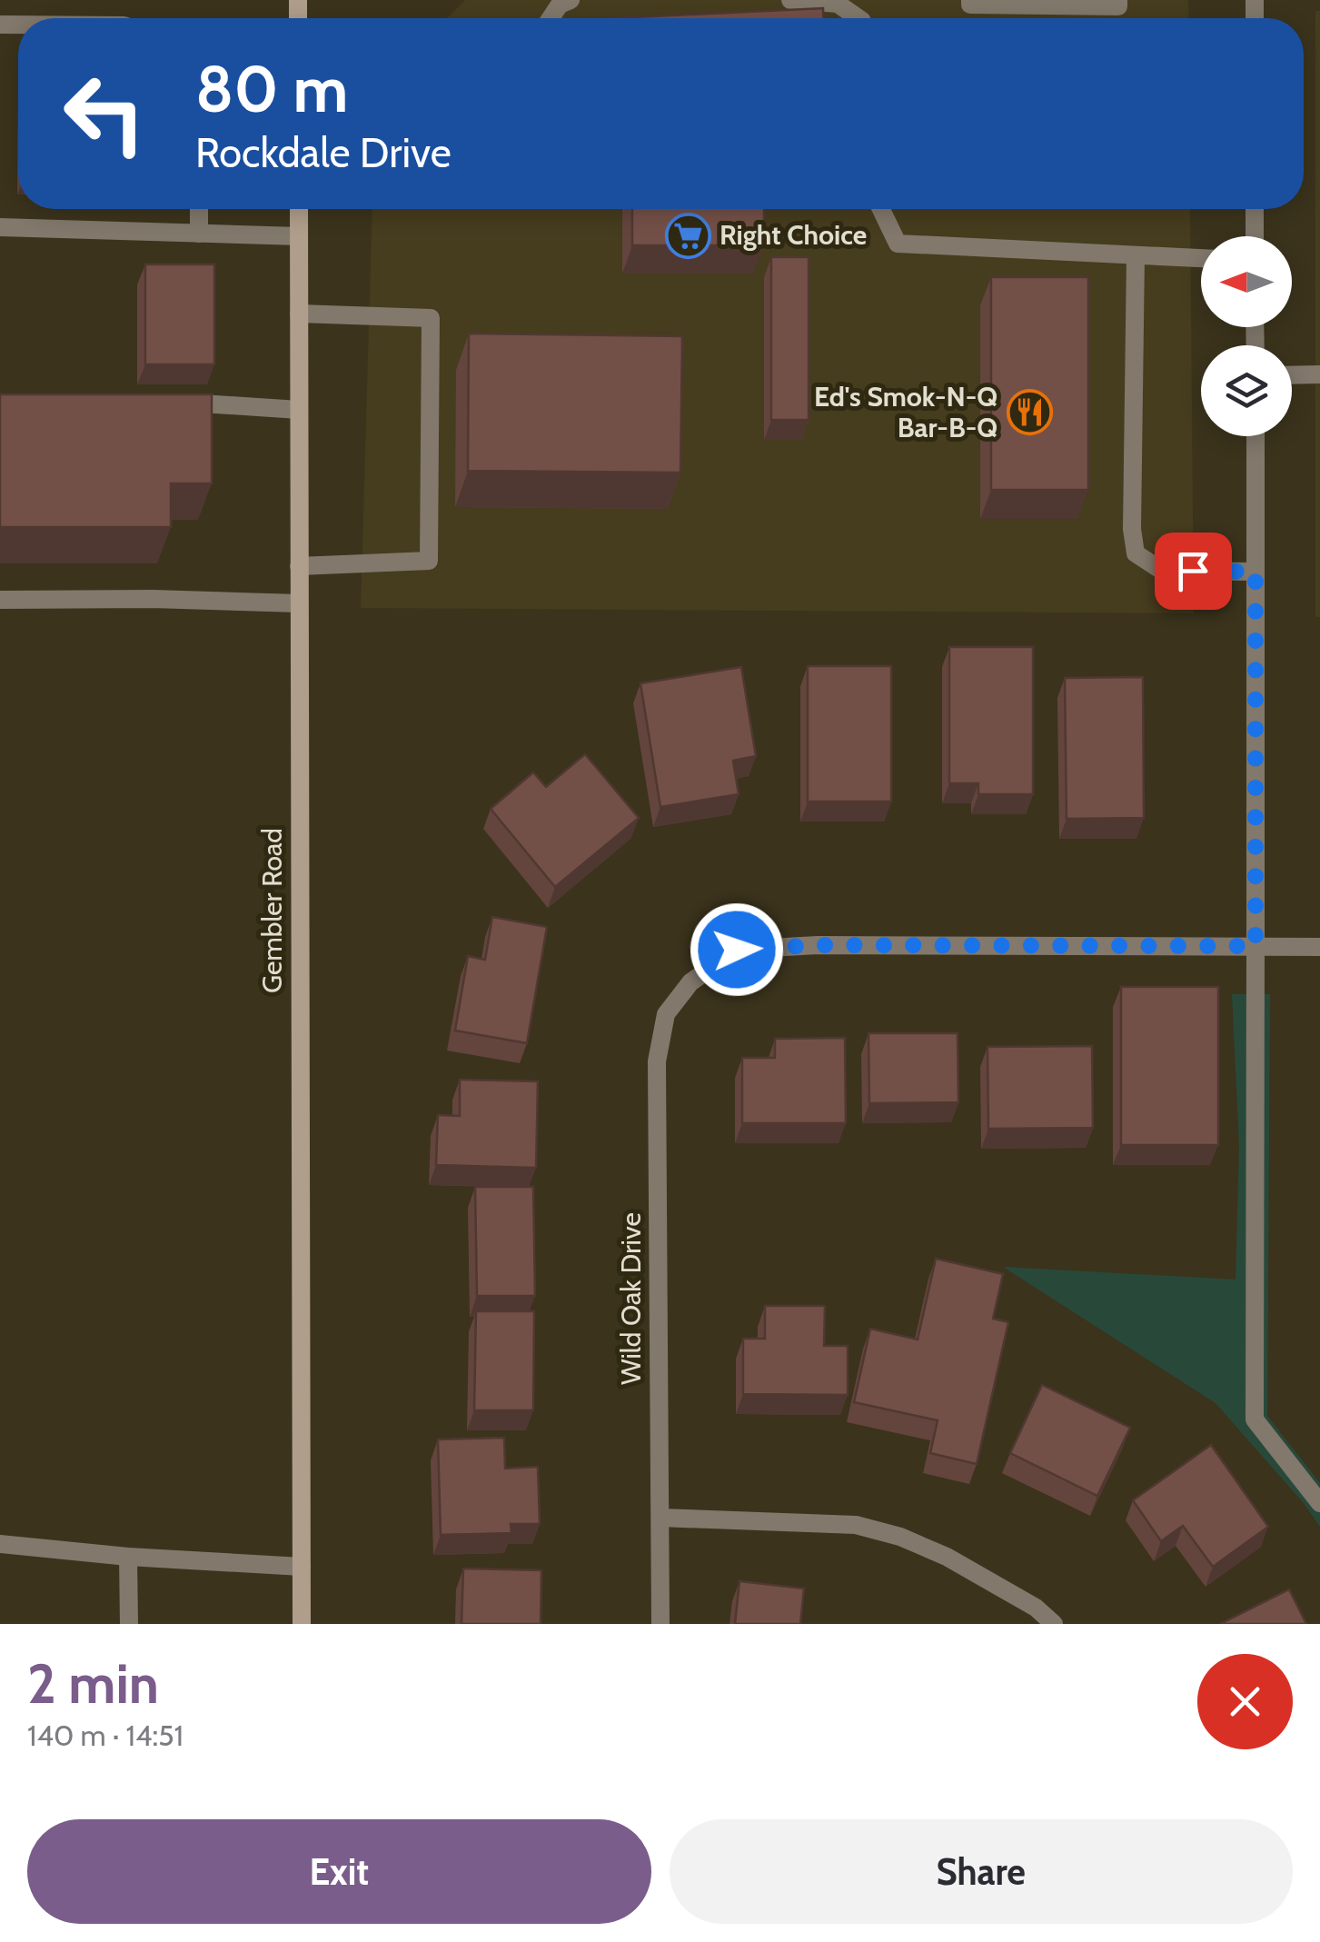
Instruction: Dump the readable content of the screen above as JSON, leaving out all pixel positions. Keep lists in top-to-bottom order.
{
  "streets": {
    "main road": ["Gembler Road"],
    "street": ["Wild Oak Drive"]
  },
  "places": {
    "supermarket": ["Right Choice"],
    "restaurant": ["Ed's Smok-N-Q Bar-B-Q"]
  },
  "north": "left",
  "page": {
    "turn": ["80 m", "Rockdale Drive"],
    "heading": ["2 min", "140 m · 14:51"],
    "buttons": ["Exit", "Share"]
  }
}
